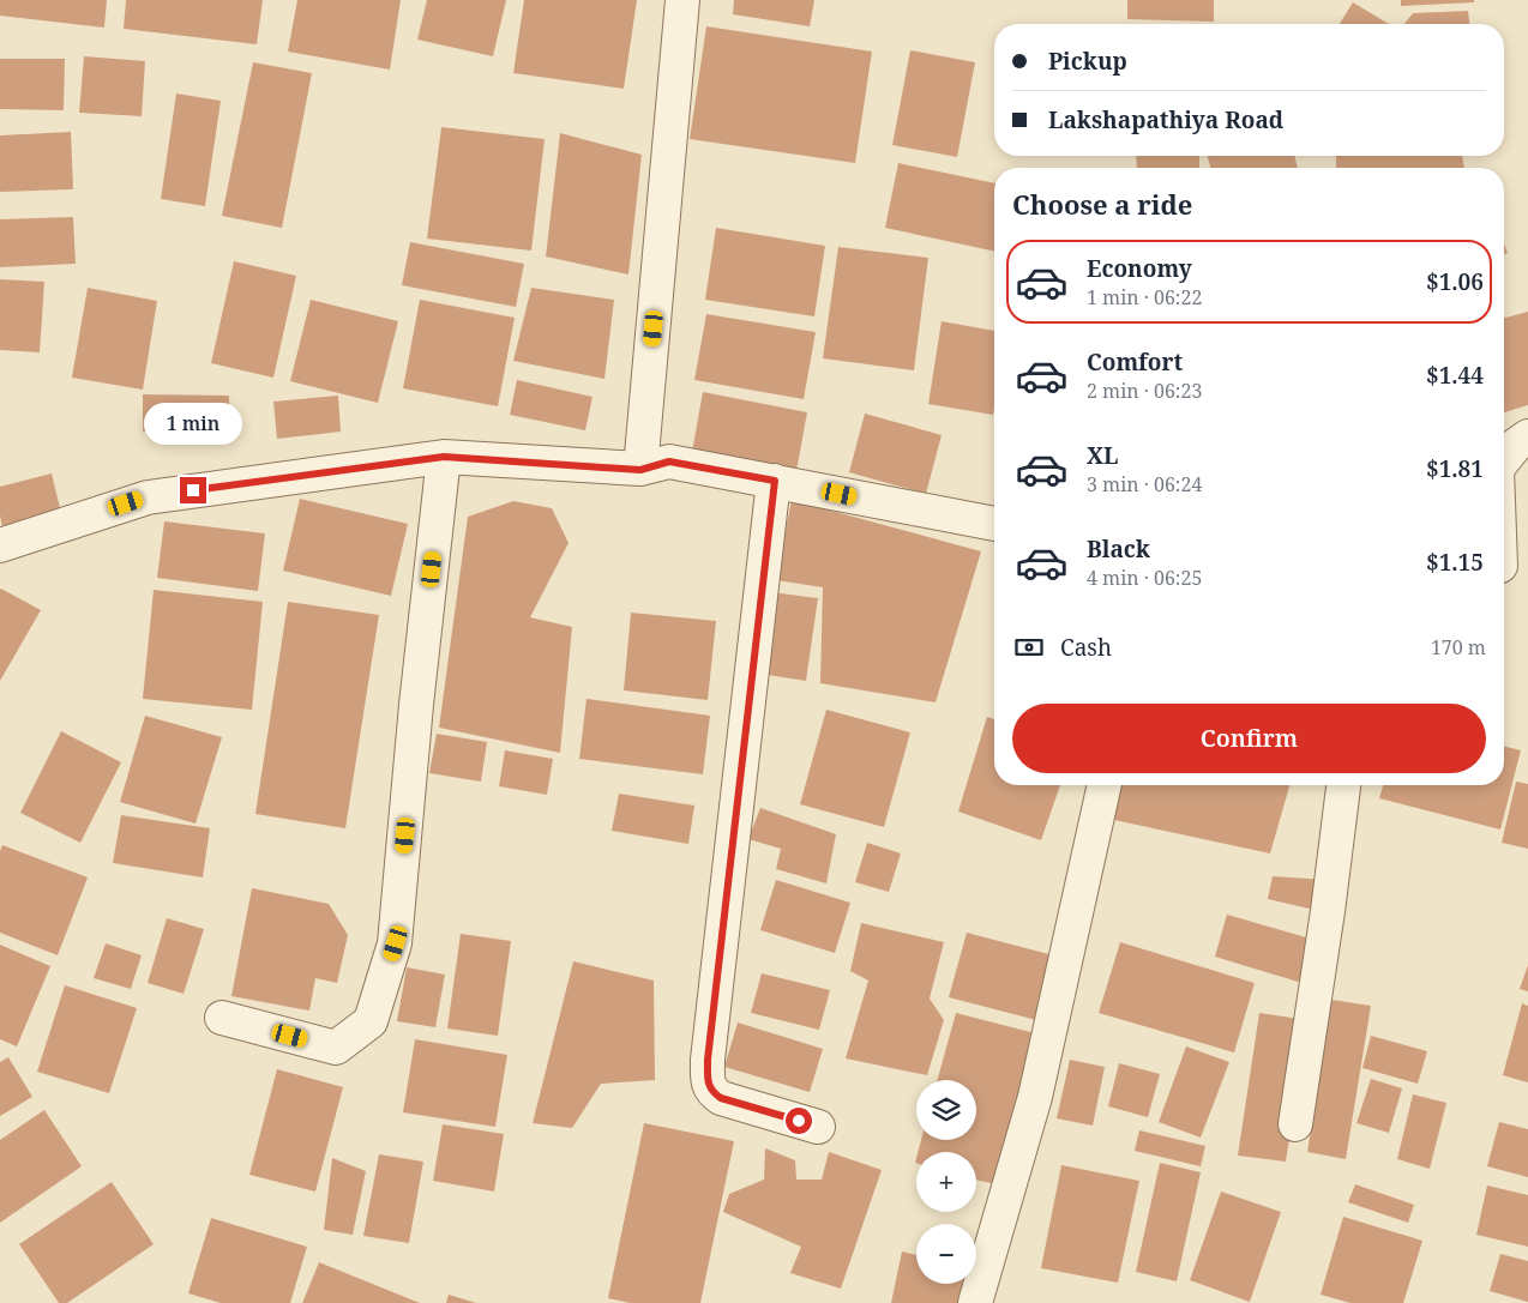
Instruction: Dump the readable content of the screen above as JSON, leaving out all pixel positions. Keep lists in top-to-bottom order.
{
  "page": {
    "banner": ["Pickup", "Lakshapathiya Road"],
    "heading": "Choose a ride",
    "list": [
      {
        "name": "Economy",
        "note": "1 min · 06:22",
        "value": "$1.06"
      },
      {
        "name": "Comfort",
        "note": "2 min · 06:23",
        "value": "$1.44"
      },
      {
        "name": "XL",
        "note": "3 min · 06:24",
        "value": "$1.81"
      },
      {
        "name": "Black",
        "note": "4 min · 06:25",
        "value": "$1.15"
      }
    ],
    "bubble": "1 min",
    "pay": ["Cash", "170 m"],
    "buttons": "Confirm",
    "map_buttons": ["+", "−"]
  }
}
